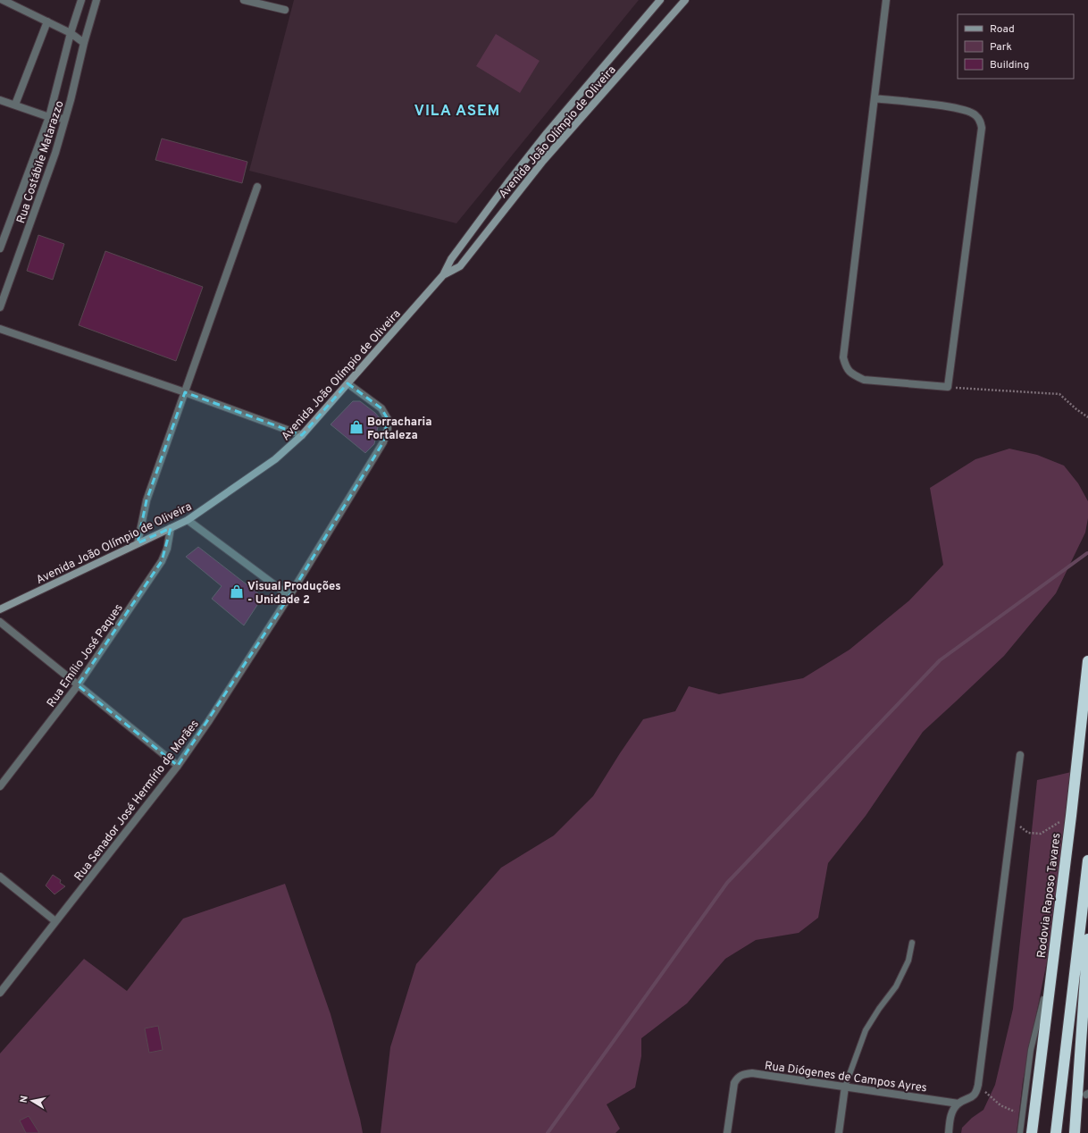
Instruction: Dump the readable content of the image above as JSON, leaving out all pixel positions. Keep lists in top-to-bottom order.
{
  "streets": {
    "highway": ["Rodovia Raposo Tavares"],
    "main road": ["Avenida João Olímpio de Oliveira"],
    "street": [
      "Rua Costábile Matarazzo",
      "Rua Emílio José Paques",
      "Rua Senador José Hermírio de Morães",
      "Rua Diógenes de Campos Ayres"
    ]
  },
  "crossings": [
    ["Avenida João Olímpio de Oliveira", "Rua Emílio José Paques"],
    ["Avenida João Olímpio de Oliveira", "Rua Senador José Hermírio de Morães"]
  ],
  "districts": ["VILA ASEM"],
  "places": {
    "shop": ["Borracharia Fortaleza", "Visual Produções - Unidade 2"]
  },
  "legend": ["Road", "Park", "Building"],
  "north": "left"
}
